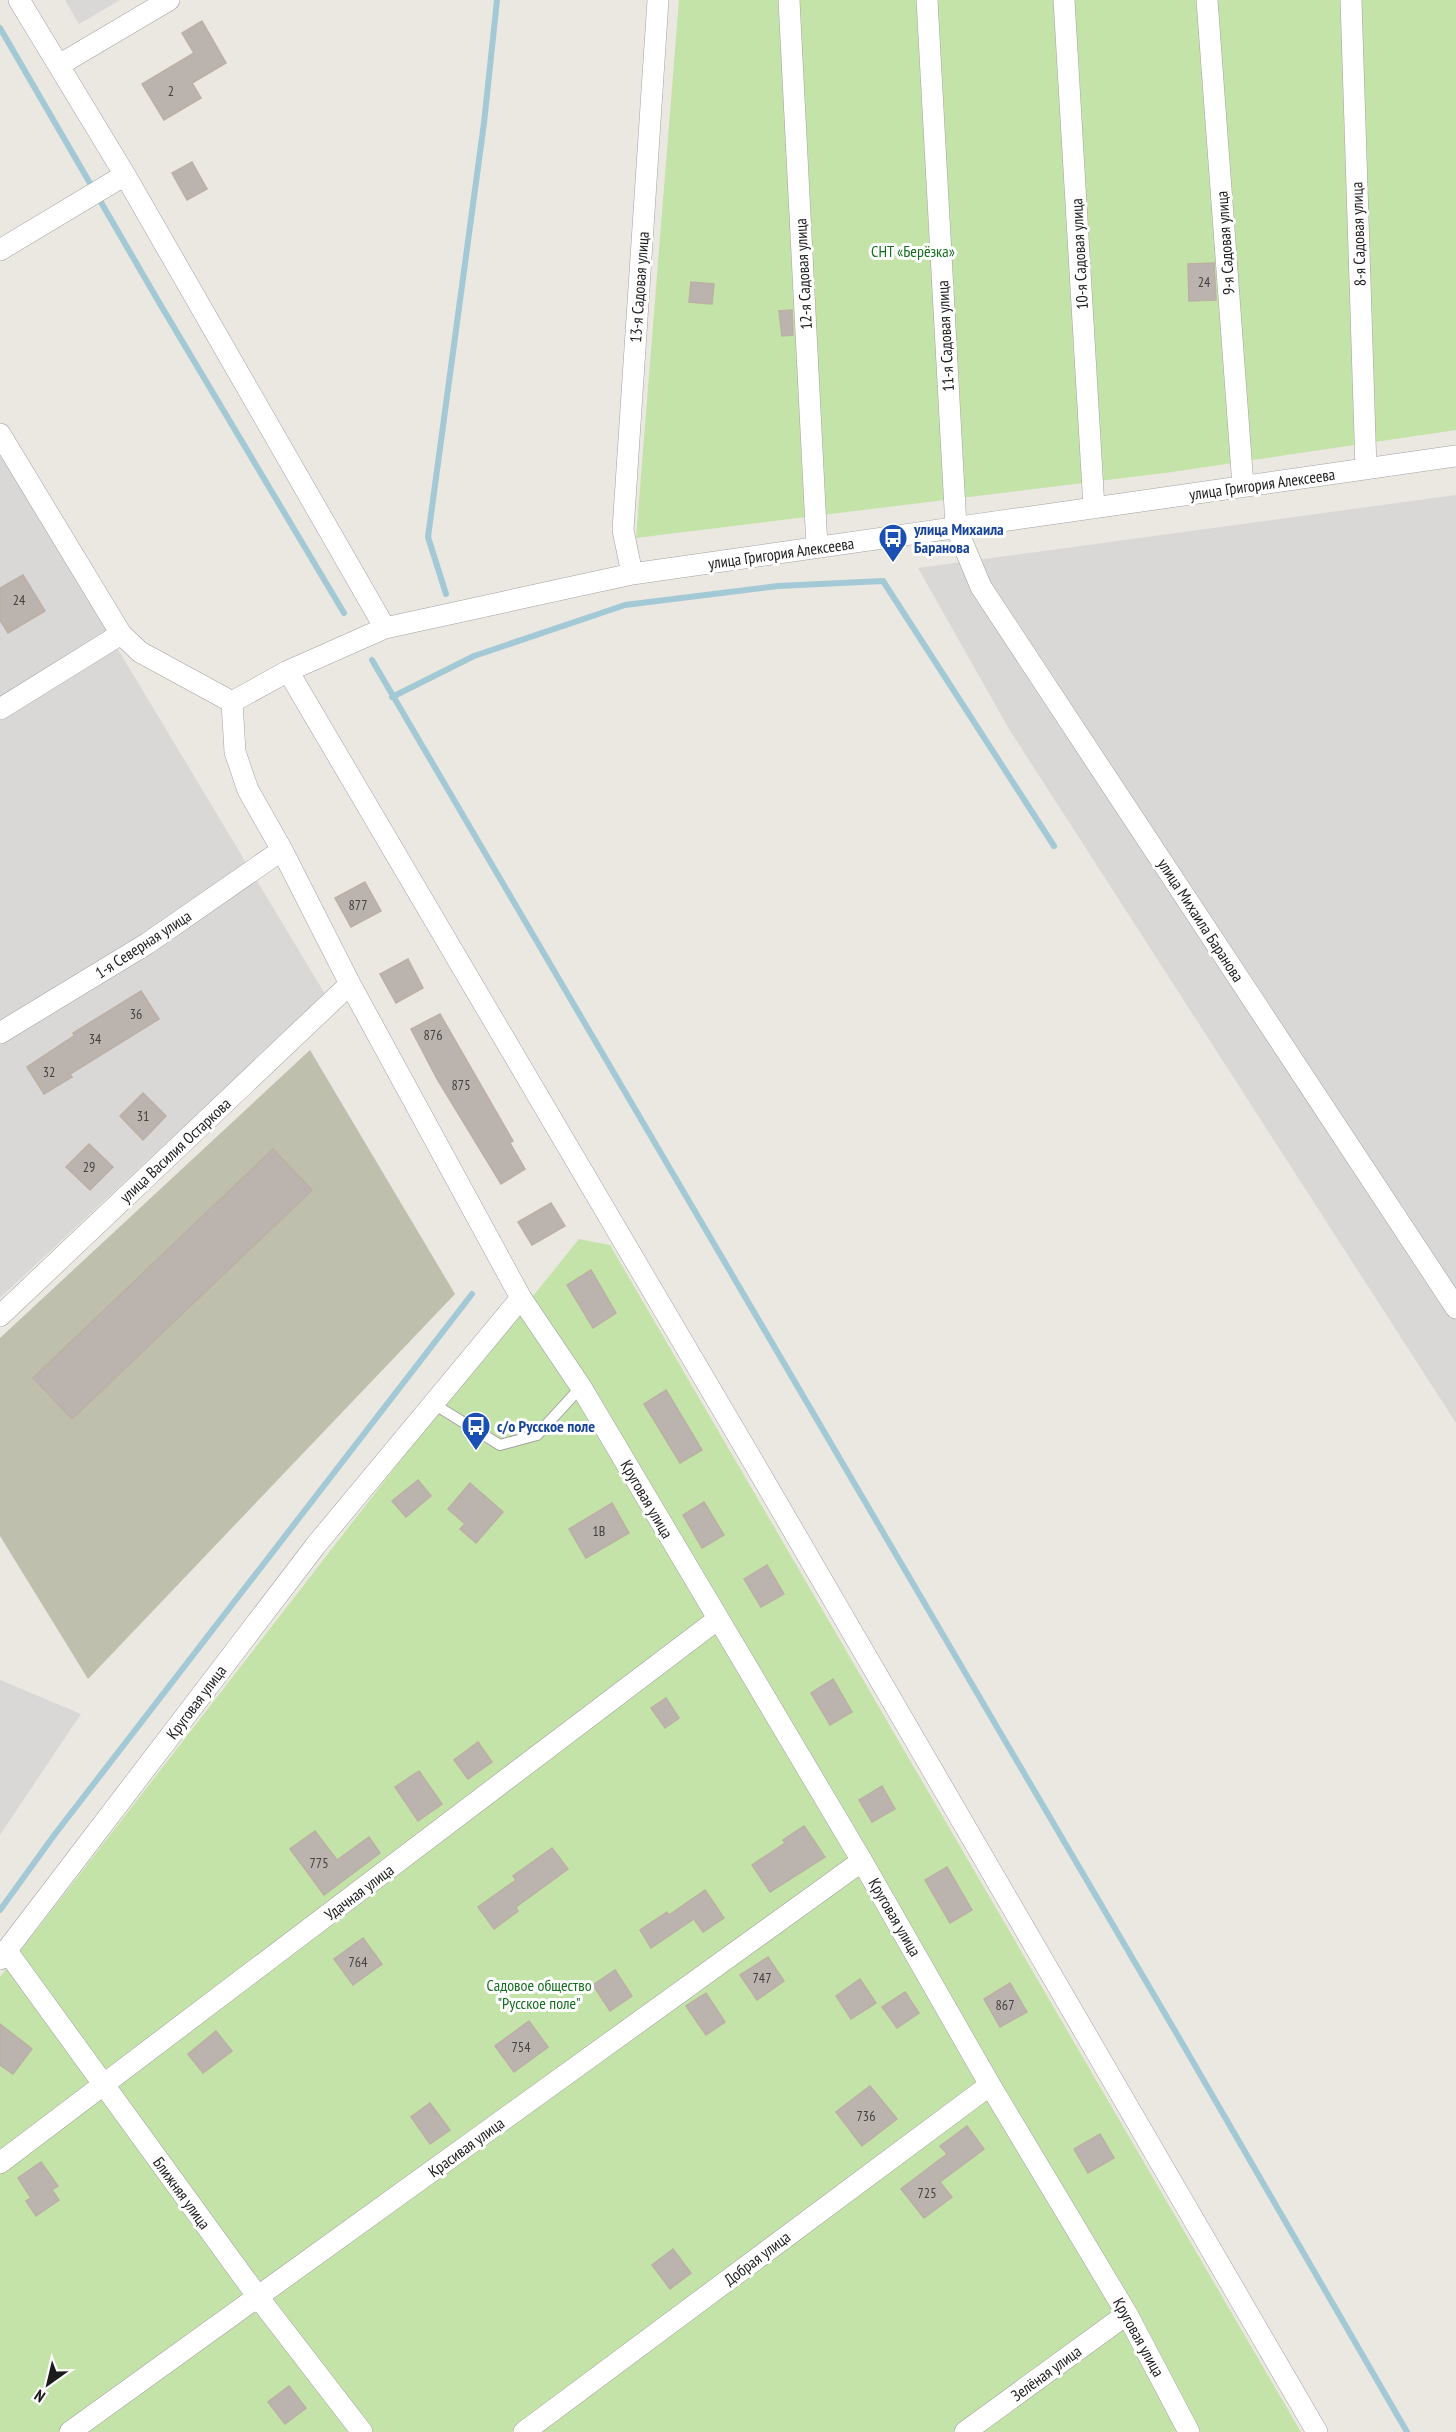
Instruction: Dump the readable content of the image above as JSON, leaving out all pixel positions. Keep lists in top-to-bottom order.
{
  "streets": {
    "street": [
      "8-я Садовая улица",
      "9-я Садовая улица",
      "10-я Садовая улица",
      "12-я Садовая улица",
      "13-я Садовая улица",
      "11-я Садовая улица",
      "улица Григория Алексеева",
      "улица Михаила Баранова",
      "1-я Северная улица",
      "улица Василия Остаркова",
      "Круговая улица",
      "Удачная улица",
      "Красивая улица",
      "Ближняя улица",
      "Добрая улица",
      "Зелёная улица"
    ]
  },
  "crossings": [
    ["8-я Садовая улица", "улица Григория Алексеева"],
    ["9-я Садовая улица", "улица Григория Алексеева"],
    ["10-я Садовая улица", "улица Григория Алексеева"],
    ["12-я Садовая улица", "улица Григория Алексеева"],
    ["13-я Садовая улица", "улица Григория Алексеева"],
    ["11-я Садовая улица", "улица Григория Алексеева"],
    ["11-я Садовая улица", "улица Михаила Баранова"],
    ["улица Григория Алексеева", "улица Михаила Баранова"],
    ["Круговая улица", "Удачная улица"],
    ["Круговая улица", "Красивая улица"],
    ["Круговая улица", "Ближняя улица"],
    ["Круговая улица", "Добрая улица"],
    ["Круговая улица", "Зелёная улица"],
    ["Удачная улица", "Ближняя улица"],
    ["Красивая улица", "Ближняя улица"]
  ],
  "parks": ["СНТ «Берёзка»", "Садовое общество \"Русское поле\""],
  "places": {
    "bus stop": ["улица Михаила Баранова", "с/о Русское поле"]
  },
  "house_numbers": [
    "2",
    "24",
    "24",
    "877",
    "36",
    "876",
    "34",
    "32",
    "875",
    "31",
    "29",
    "1В",
    "775",
    "764",
    "747",
    "867",
    "754",
    "736",
    "725"
  ],
  "north": "bottom left"
}
